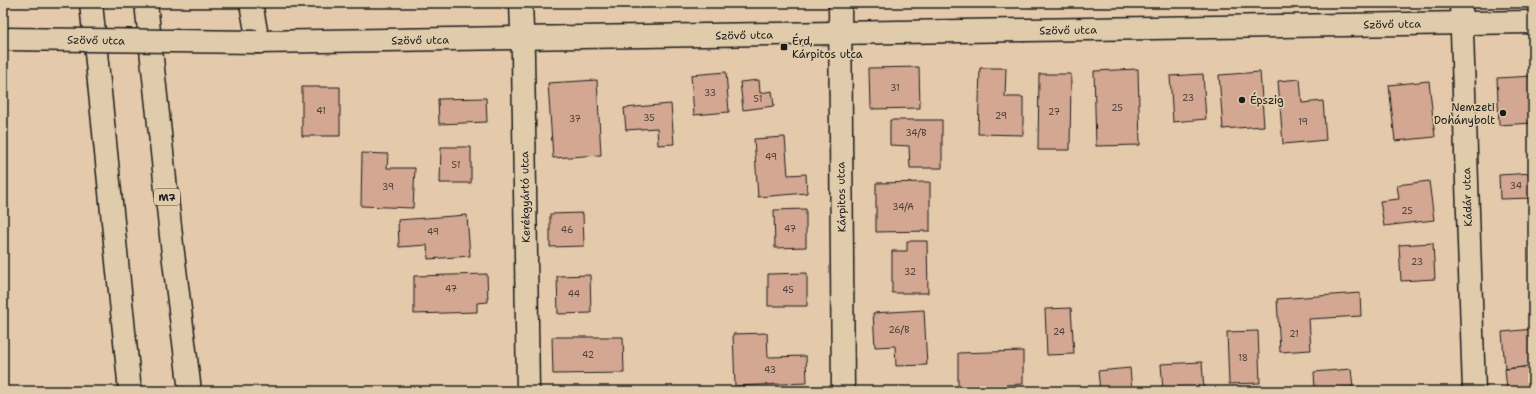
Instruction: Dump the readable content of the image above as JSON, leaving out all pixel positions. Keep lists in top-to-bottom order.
{
  "streets": {
    "main road": [
      "Szövő utca",
      "M7",
      "Kerékgyártó utca",
      "Kárpitos utca",
      "Kádár utca"
    ]
  },
  "crossings": [
    ["Szövő utca", "Kerékgyártó utca"],
    ["Szövő utca", "Kárpitos utca"],
    ["Szövő utca", "Kádár utca"]
  ],
  "places": {
    "transit": ["Érd, Kárpitos utca"],
    "other": ["Épszig", "Nemzeti Dohánybolt"]
  },
  "house_numbers": [
    "31",
    "33",
    "23",
    "51",
    "25",
    "41",
    "27",
    "29",
    "35",
    "37",
    "19",
    "34/B",
    "49",
    "51",
    "34",
    "39",
    "34/A",
    "25",
    "47",
    "46",
    "49",
    "23",
    "32",
    "47",
    "45",
    "44",
    "26/B",
    "24",
    "21",
    "42",
    "18",
    "43"
  ]
}
